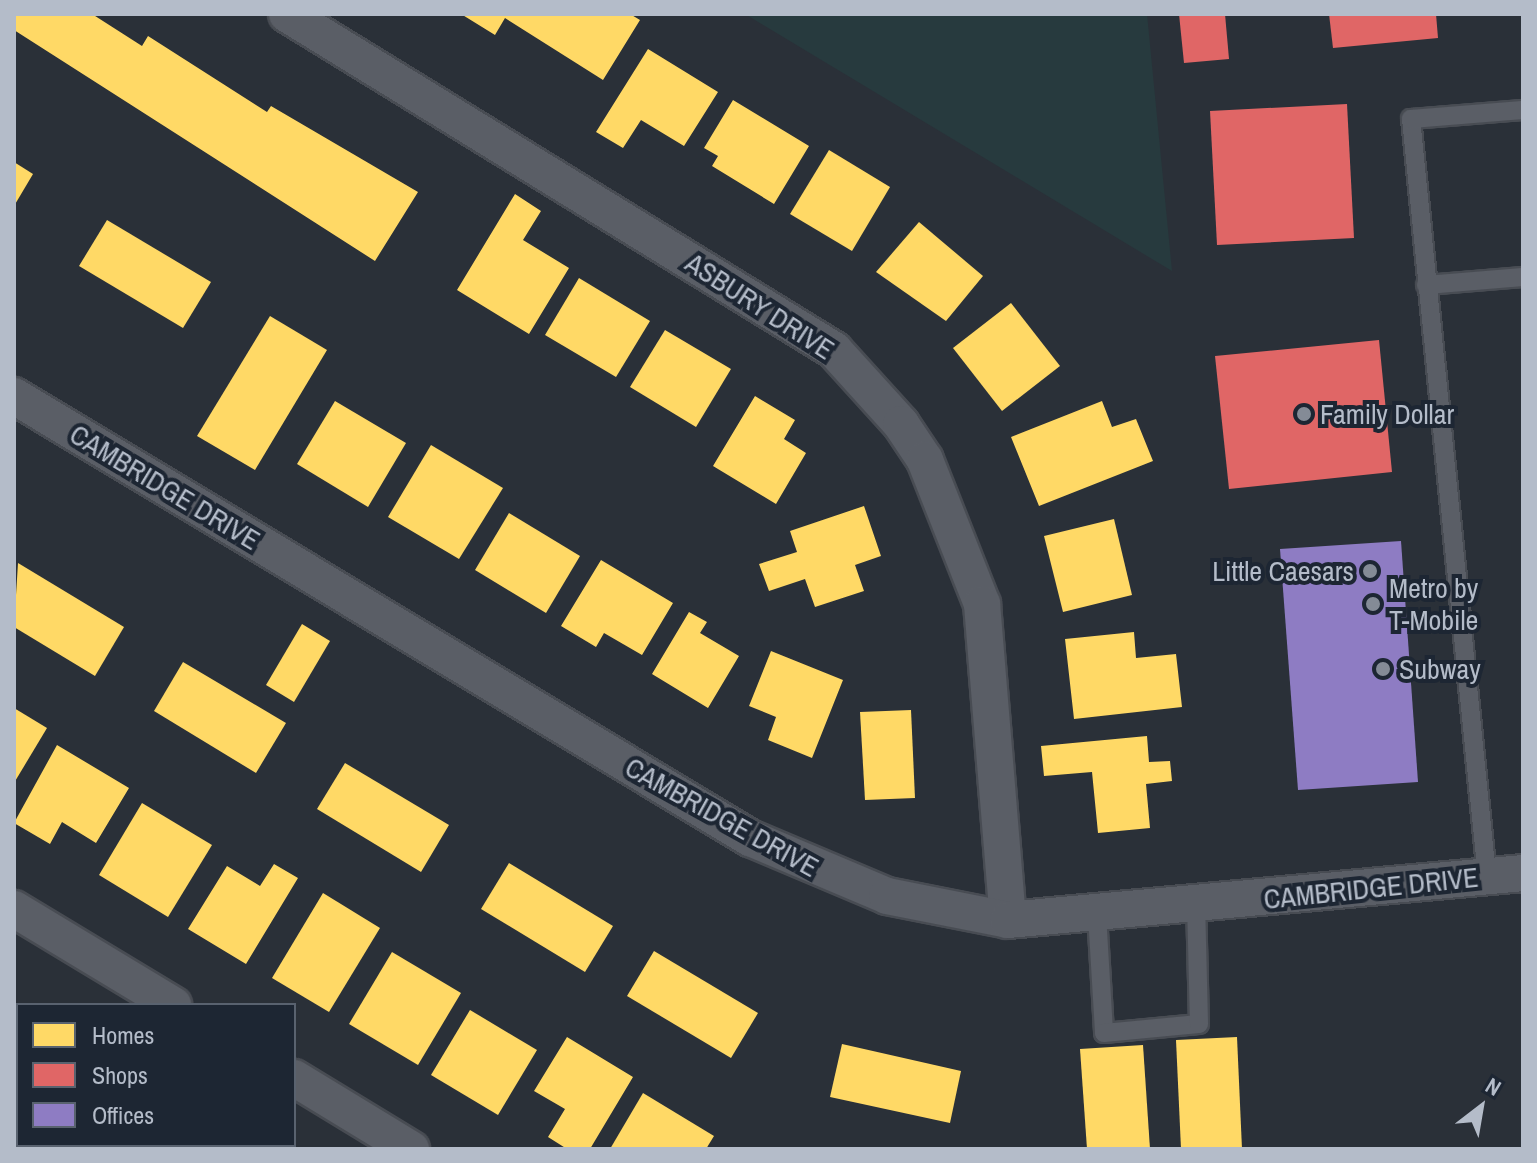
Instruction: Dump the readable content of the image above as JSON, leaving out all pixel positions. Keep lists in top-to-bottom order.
{
  "streets": {
    "street": ["ASBURY DRIVE", "CAMBRIDGE DRIVE"]
  },
  "crossings": [
    ["ASBURY DRIVE", "CAMBRIDGE DRIVE"]
  ],
  "places": [
    "Family Dollar",
    "Little Caesars",
    "Metro by T-Mobile",
    "Subway"
  ],
  "legend": ["Homes", "Shops", "Offices"],
  "north": "top right"
}
